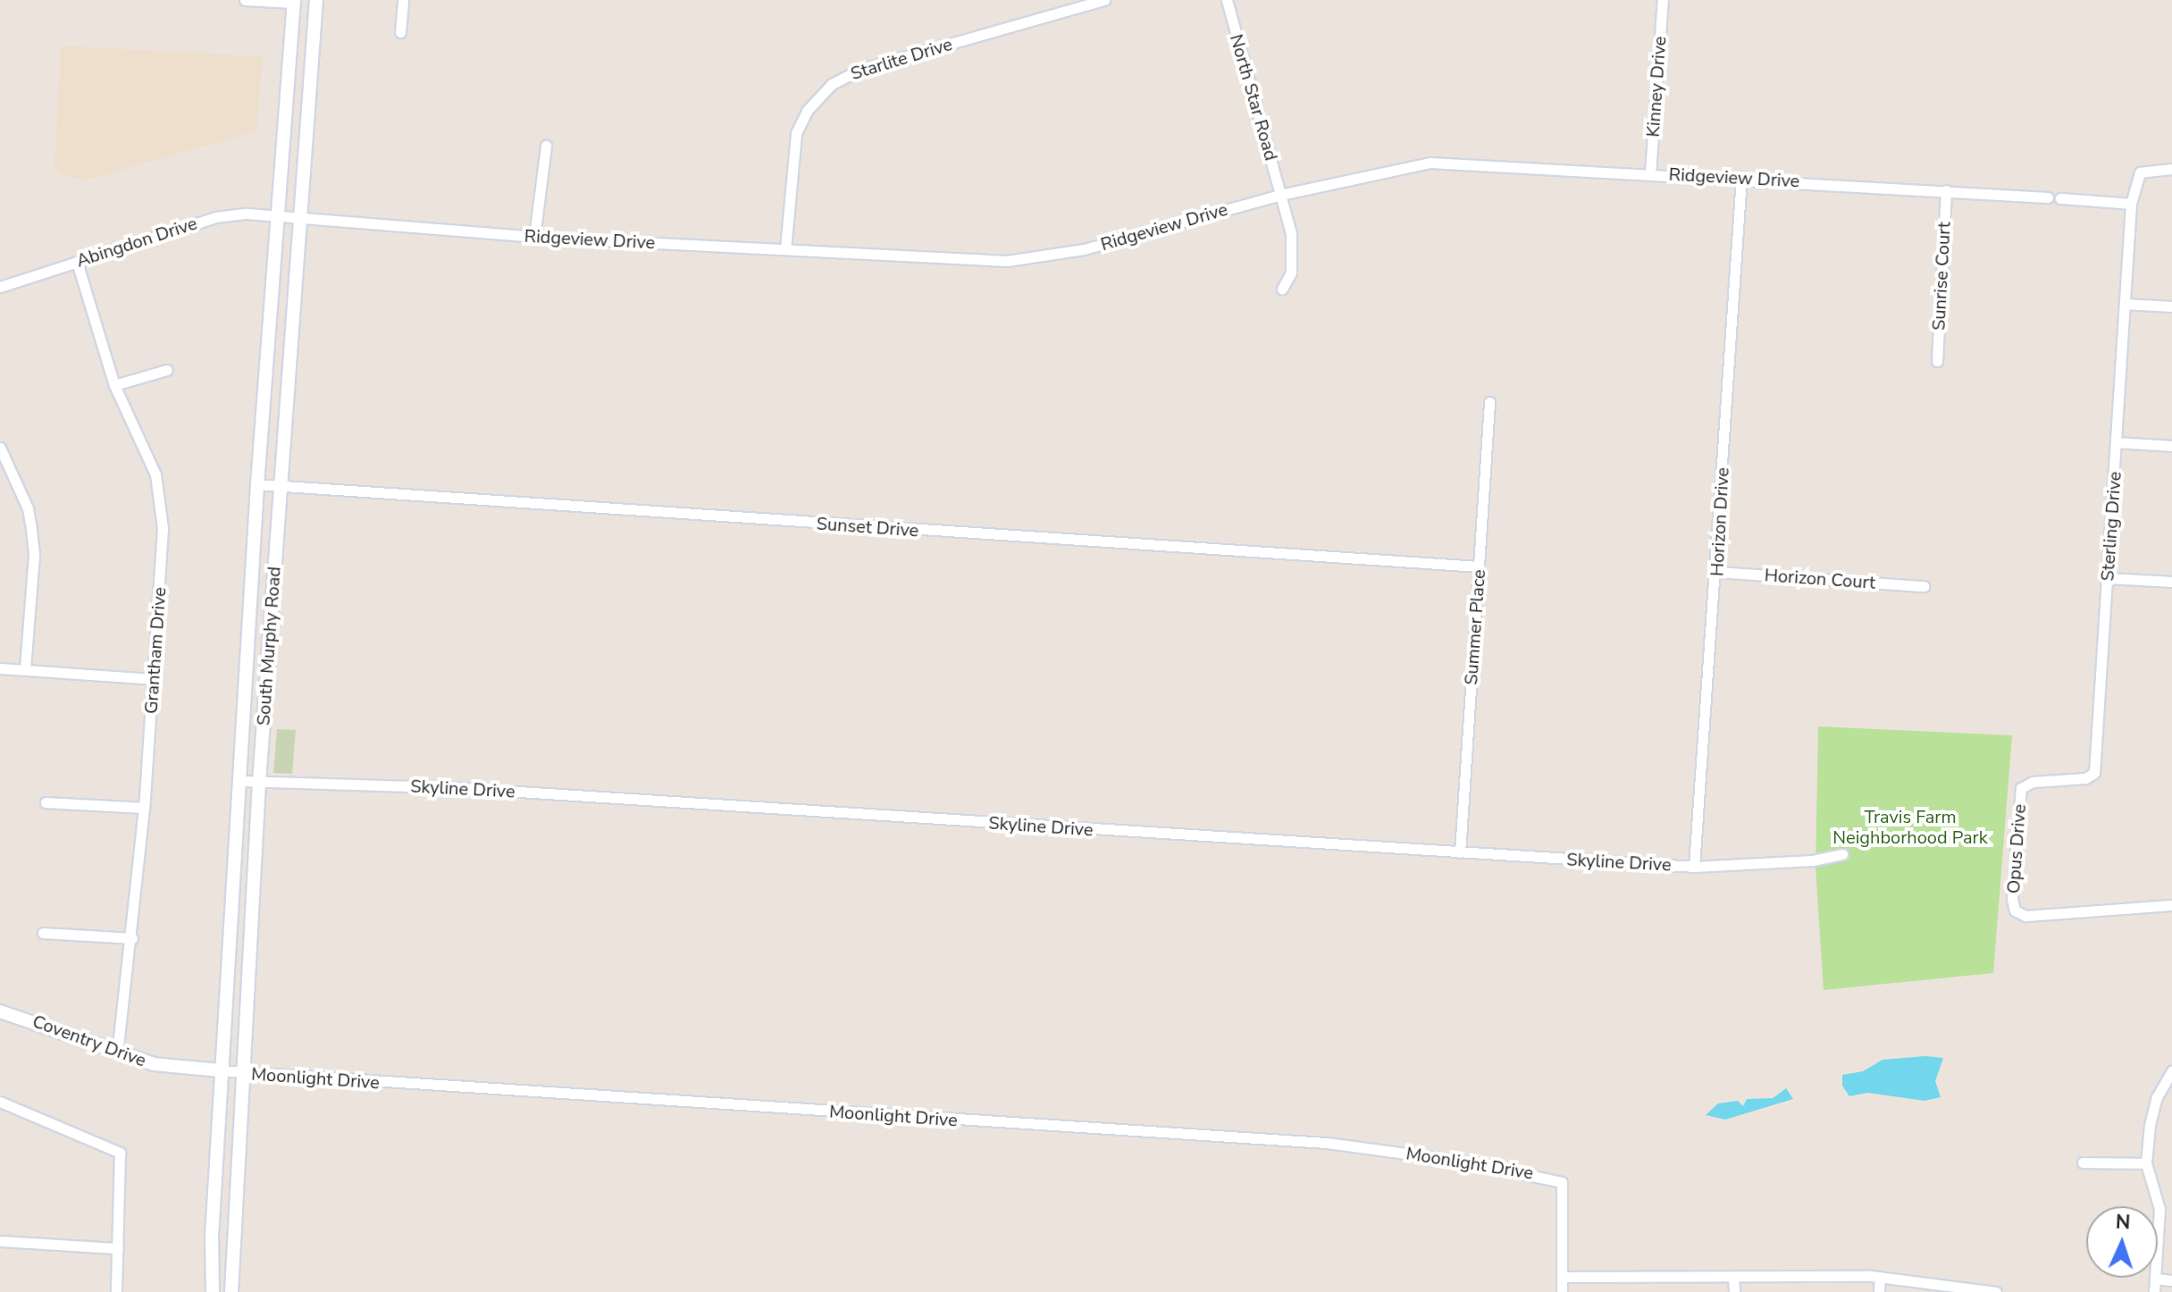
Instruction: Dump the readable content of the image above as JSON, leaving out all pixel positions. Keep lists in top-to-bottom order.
{
  "streets": {
    "main road": ["South Murphy Road", "Coventry Drive"],
    "street": [
      "Starlite Drive",
      "Kinney Drive",
      "North Star Road",
      "Ridgeview Drive",
      "Abingdon Drive",
      "Sunrise Court",
      "Horizon Drive",
      "Sterling Drive",
      "Sunset Drive",
      "Horizon Court",
      "Summer Place",
      "Grantham Drive",
      "Skyline Drive",
      "Opus Drive",
      "Moonlight Drive"
    ]
  },
  "crossings": [
    ["Starlite Drive", "Ridgeview Drive"],
    ["Kinney Drive", "Ridgeview Drive"],
    ["North Star Road", "Ridgeview Drive"],
    ["Ridgeview Drive", "Abingdon Drive"],
    ["Ridgeview Drive", "Sunrise Court"],
    ["Ridgeview Drive", "Horizon Drive"],
    ["Ridgeview Drive", "South Murphy Road"],
    ["Abingdon Drive", "South Murphy Road"],
    ["Abingdon Drive", "Grantham Drive"],
    ["Horizon Drive", "Horizon Court"],
    ["Horizon Drive", "Skyline Drive"],
    ["Sterling Drive", "Opus Drive"],
    ["Sunset Drive", "Summer Place"],
    ["Sunset Drive", "South Murphy Road"],
    ["Summer Place", "Skyline Drive"],
    ["South Murphy Road", "Skyline Drive"],
    ["South Murphy Road", "Coventry Drive"],
    ["South Murphy Road", "Moonlight Drive"],
    ["Grantham Drive", "Coventry Drive"],
    ["Coventry Drive", "Moonlight Drive"]
  ],
  "parks": ["Travis Farm Neighborhood Park"],
  "north": "top"
}
